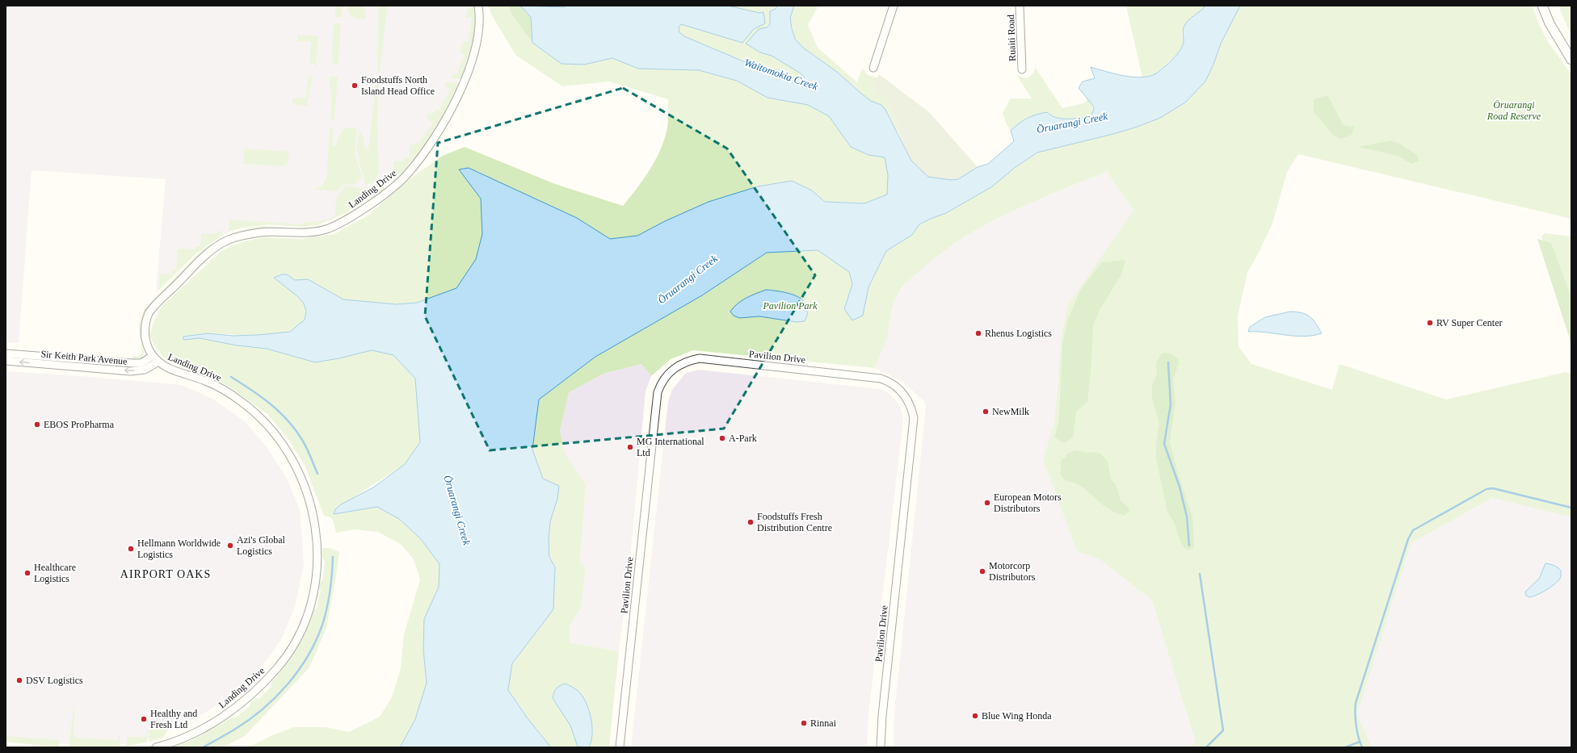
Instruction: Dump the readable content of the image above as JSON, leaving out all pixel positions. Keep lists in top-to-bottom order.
{
  "streets": {
    "street": [
      "Ruaiti Road",
      "Landing Drive",
      "Pavilion Drive",
      "Sir Keith Park Avenue"
    ]
  },
  "crossings": [
    ["Landing Drive", "Sir Keith Park Avenue"]
  ],
  "districts": ["AIRPORT OAKS"],
  "water": ["Waitomokia Creek", "Ōruarangi Creek"],
  "parks": ["Ōruarangi Road Reserve", "Pavilion Park"],
  "places": [
    "Foodstuffs North Island Head Office",
    "RV Super Center",
    "Rhenus Logistics",
    "NewMilk",
    "EBOS ProPharma",
    "A-Park",
    "MG International Ltd",
    "European Motors Distributors",
    "Foodstuffs Fresh Distribution Centre",
    "Azi's Global Logistics",
    "Hellmann Worldwide Logistics",
    "Motorcorp Distributors",
    "Healthcare Logistics",
    "DSV Logistics",
    "Blue Wing Honda",
    "Healthy and Fresh Ltd",
    "Rinnai"
  ]
}
